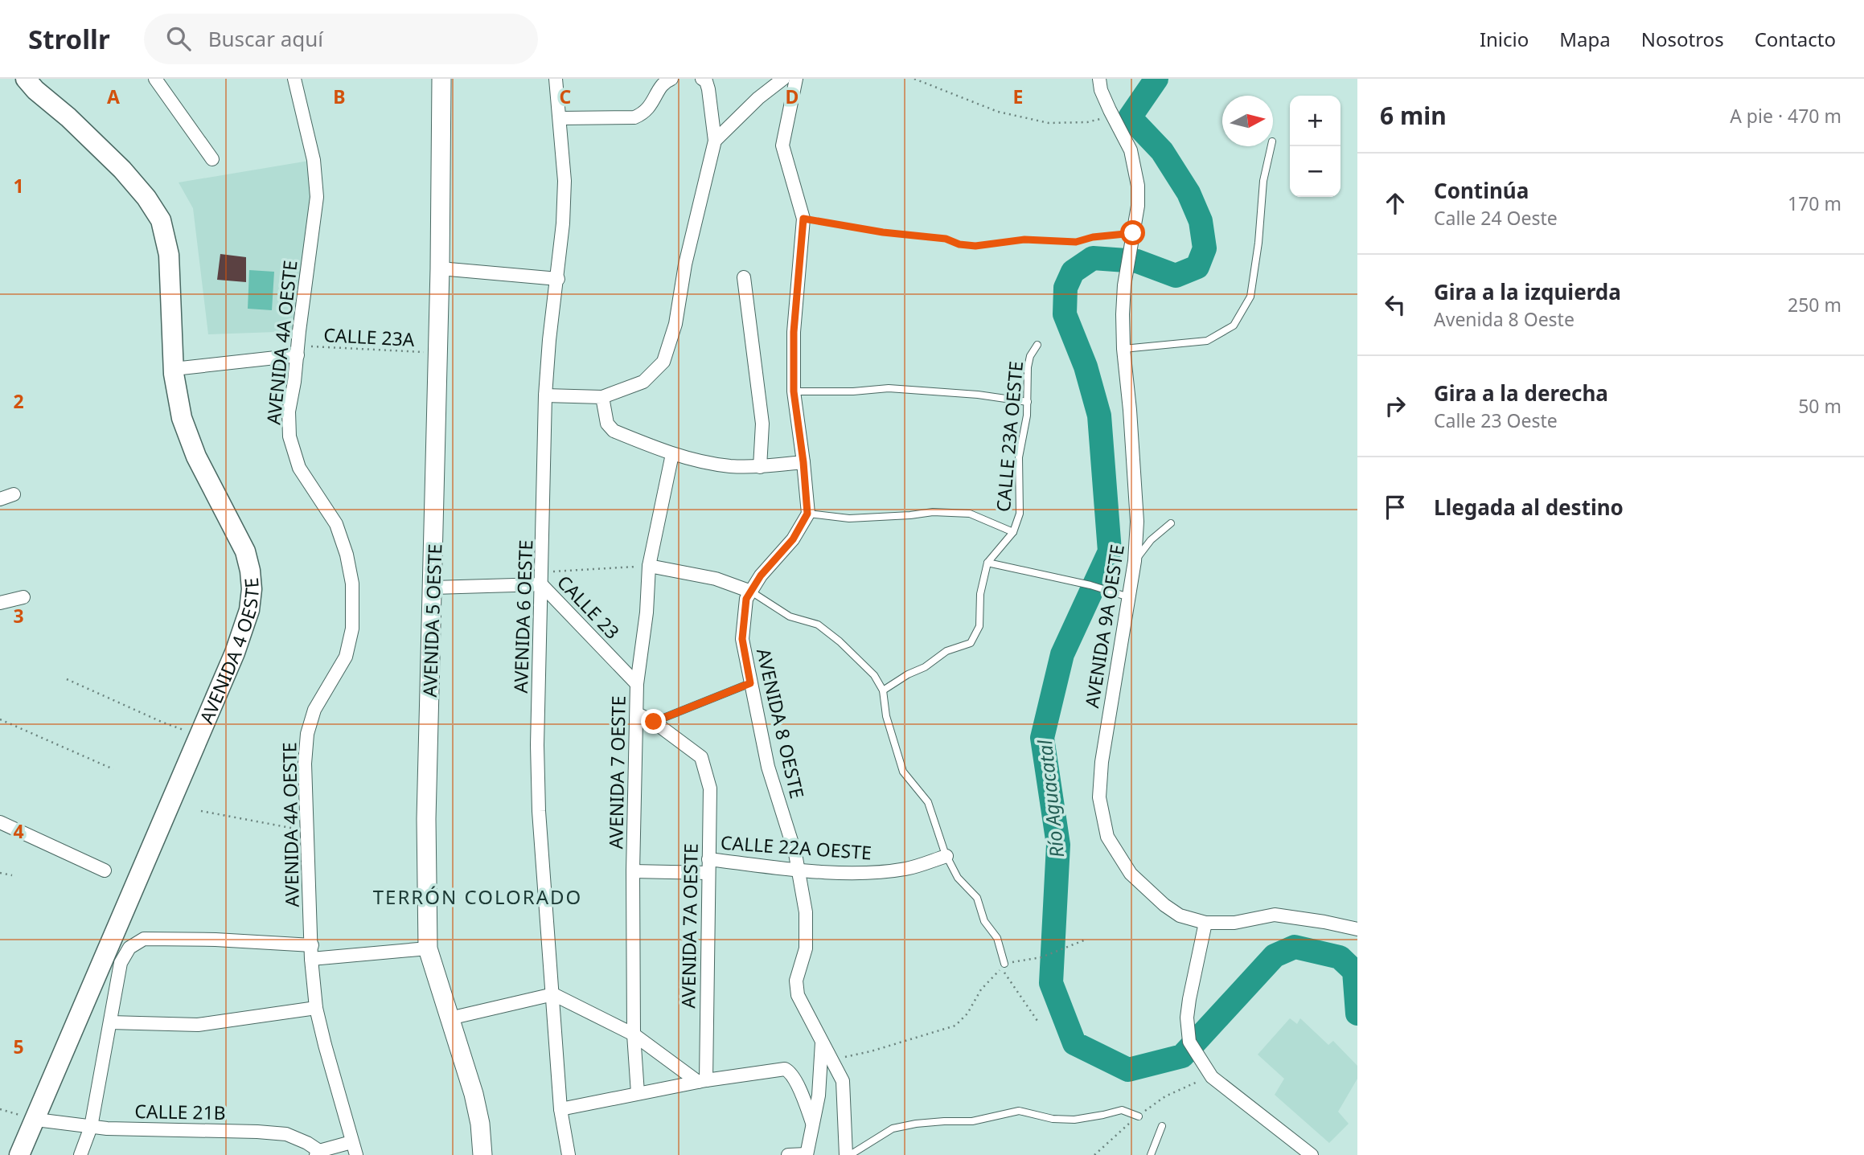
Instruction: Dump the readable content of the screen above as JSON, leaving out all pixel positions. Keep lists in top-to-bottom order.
{
  "streets": {
    "main road": ["AVENIDA 4 OESTE"],
    "street": [
      "AVENIDA 4A OESTE",
      "CALLE 23",
      "AVENIDA 6 OESTE",
      "AVENIDA 5 OESTE",
      "AVENIDA 9A OESTE",
      "AVENIDA 8 OESTE",
      "AVENIDA 7 OESTE",
      "CALLE 22A OESTE",
      "AVENIDA 7A OESTE",
      "CALLE 21B"
    ],
    "lane": ["CALLE 23A OESTE"],
    "path": ["CALLE 23A"]
  },
  "crossings": [
    ["CALLE 23A", "AVENIDA 4A OESTE"],
    ["CALLE 23A", "AVENIDA 5 OESTE"],
    ["CALLE 23", "AVENIDA 6 OESTE"],
    ["CALLE 23", "AVENIDA 5 OESTE"],
    ["CALLE 23", "AVENIDA 7 OESTE"],
    ["AVENIDA 4 OESTE", "CALLE 21B"],
    ["AVENIDA 8 OESTE", "CALLE 22A OESTE"],
    ["CALLE 22A OESTE", "AVENIDA 7A OESTE"]
  ],
  "districts": ["TERRÓN COLORADO"],
  "water": ["Río Aguacatal"],
  "north": "right",
  "page": {
    "header": "Strollr",
    "search": "Buscar aquí",
    "nav": [
      "Inicio",
      "Mapa",
      "Nosotros",
      "Contacto"
    ],
    "heading": ["6 min", "A pie · 470 m"],
    "map_buttons": ["+", "−"],
    "list": [
      ["Continúa", "Calle 24 Oeste", "170 m"],
      ["Gira a la izquierda", "Avenida 8 Oeste", "250 m"],
      ["Gira a la derecha", "Calle 23 Oeste", "50 m"],
      "Llegada al destino"
    ]
  },
  "grid": {
    "columns": [
      "A",
      "B",
      "C",
      "D",
      "E"
    ],
    "rows": [
      "1",
      "2",
      "3",
      "4",
      "5"
    ]
  }
}
